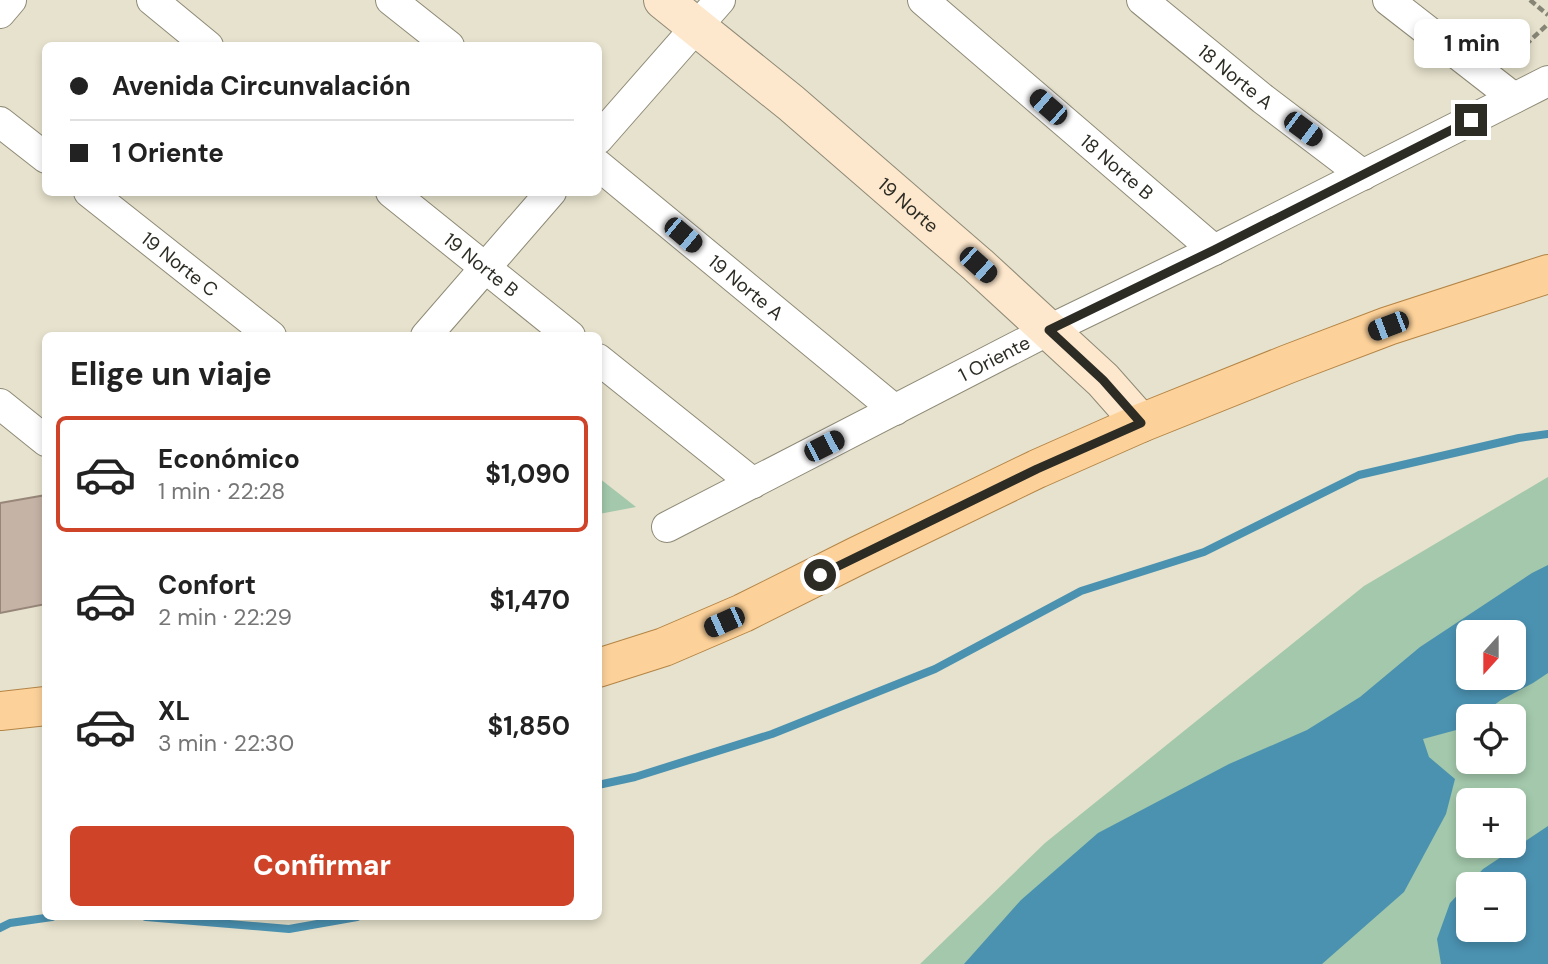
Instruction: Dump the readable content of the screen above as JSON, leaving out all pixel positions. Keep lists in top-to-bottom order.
{
  "streets": {
    "street": [
      "18 Norte A",
      "18 Norte B",
      "19 Norte",
      "19 Norte C",
      "19 Norte B",
      "19 Norte A",
      "1 Oriente"
    ]
  },
  "crossings": [
    ["18 Norte A", "1 Oriente"],
    ["18 Norte B", "1 Oriente"],
    ["19 Norte", "1 Oriente"],
    ["19 Norte A", "1 Oriente"]
  ],
  "north": "bottom",
  "page": {
    "bubble": "1 min",
    "banner": ["Avenida Circunvalación", "1 Oriente"],
    "heading": "Elige un viaje",
    "list": [
      {
        "name": "Económico",
        "note": "1 min · 22:28",
        "value": "$1,090"
      },
      {
        "name": "Confort",
        "note": "2 min · 22:29",
        "value": "$1,470"
      },
      {
        "name": "XL",
        "note": "3 min · 22:30",
        "value": "$1,850"
      }
    ],
    "map_buttons": ["+", "−"],
    "buttons": "Confirmar"
  }
}
